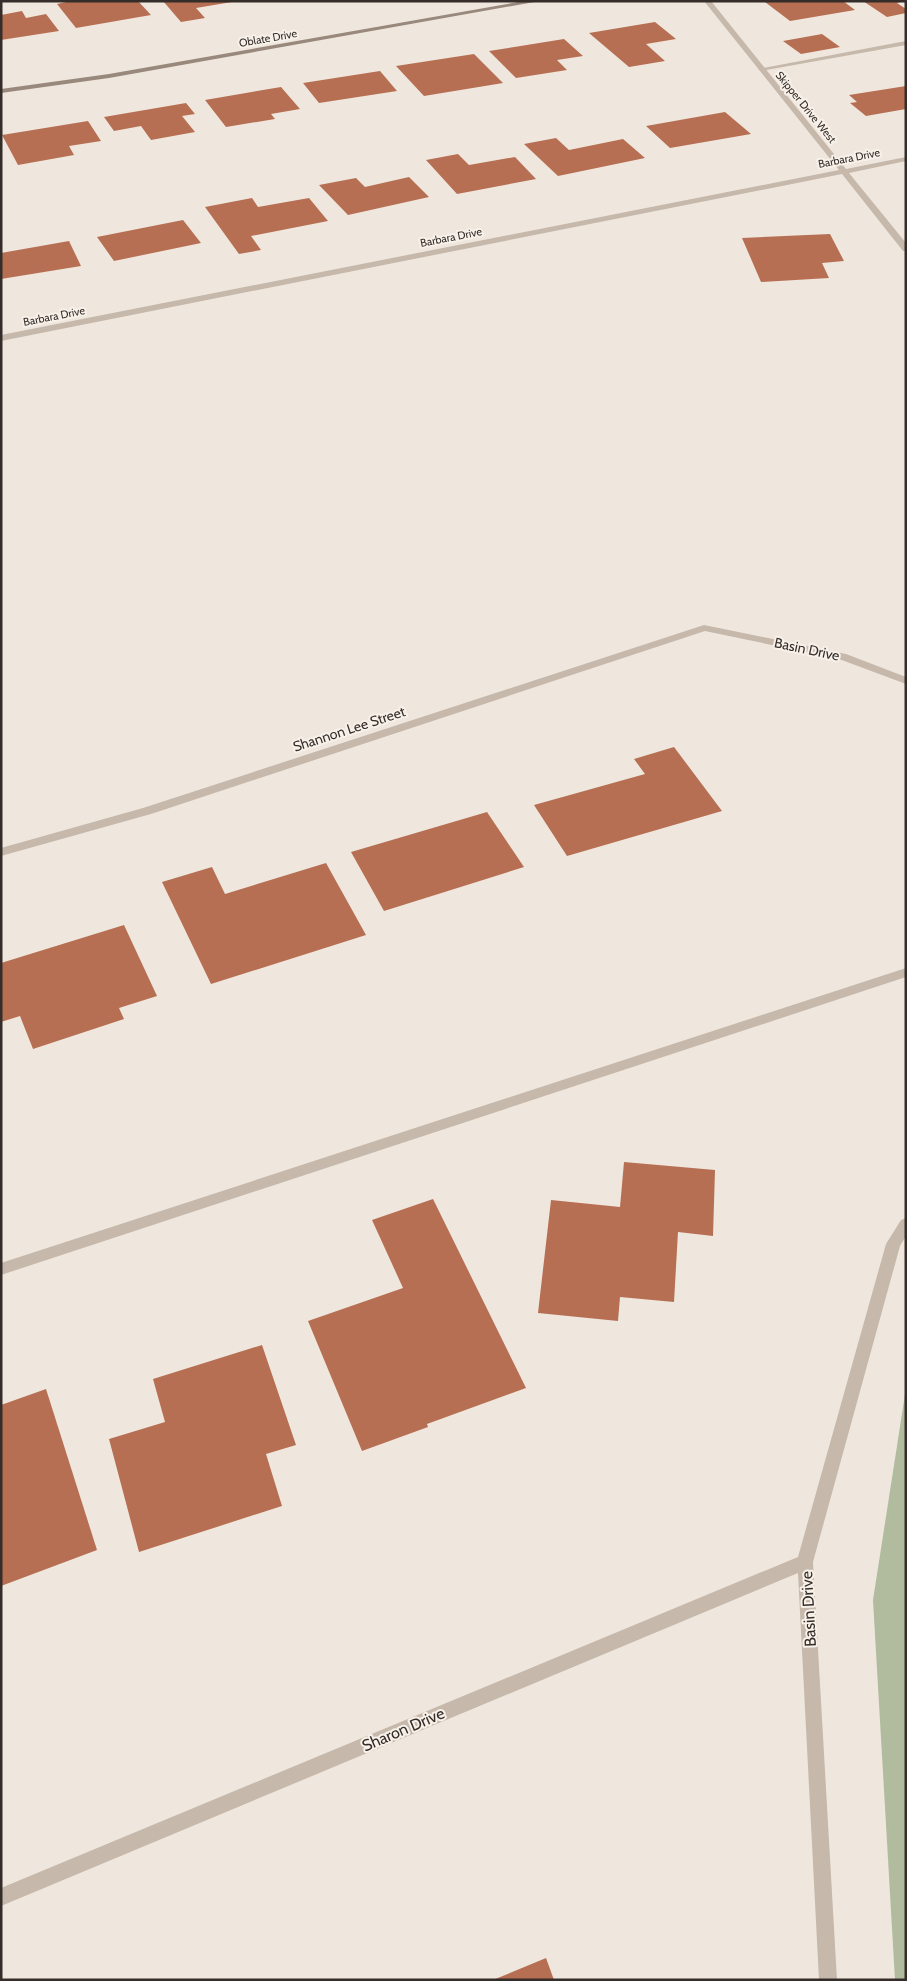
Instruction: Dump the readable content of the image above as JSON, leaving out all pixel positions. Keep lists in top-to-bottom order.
{
  "streets": {
    "street": [
      "Oblate Drive",
      "Skipper Drive West",
      "Barbara Drive",
      "Basin Drive",
      "Shannon Lee Street",
      "Sharon Drive"
    ]
  },
  "crossings": [
    ["Skipper Drive West", "Barbara Drive"],
    ["Basin Drive", "Shannon Lee Street"],
    ["Basin Drive", "Sharon Drive"]
  ]
}
